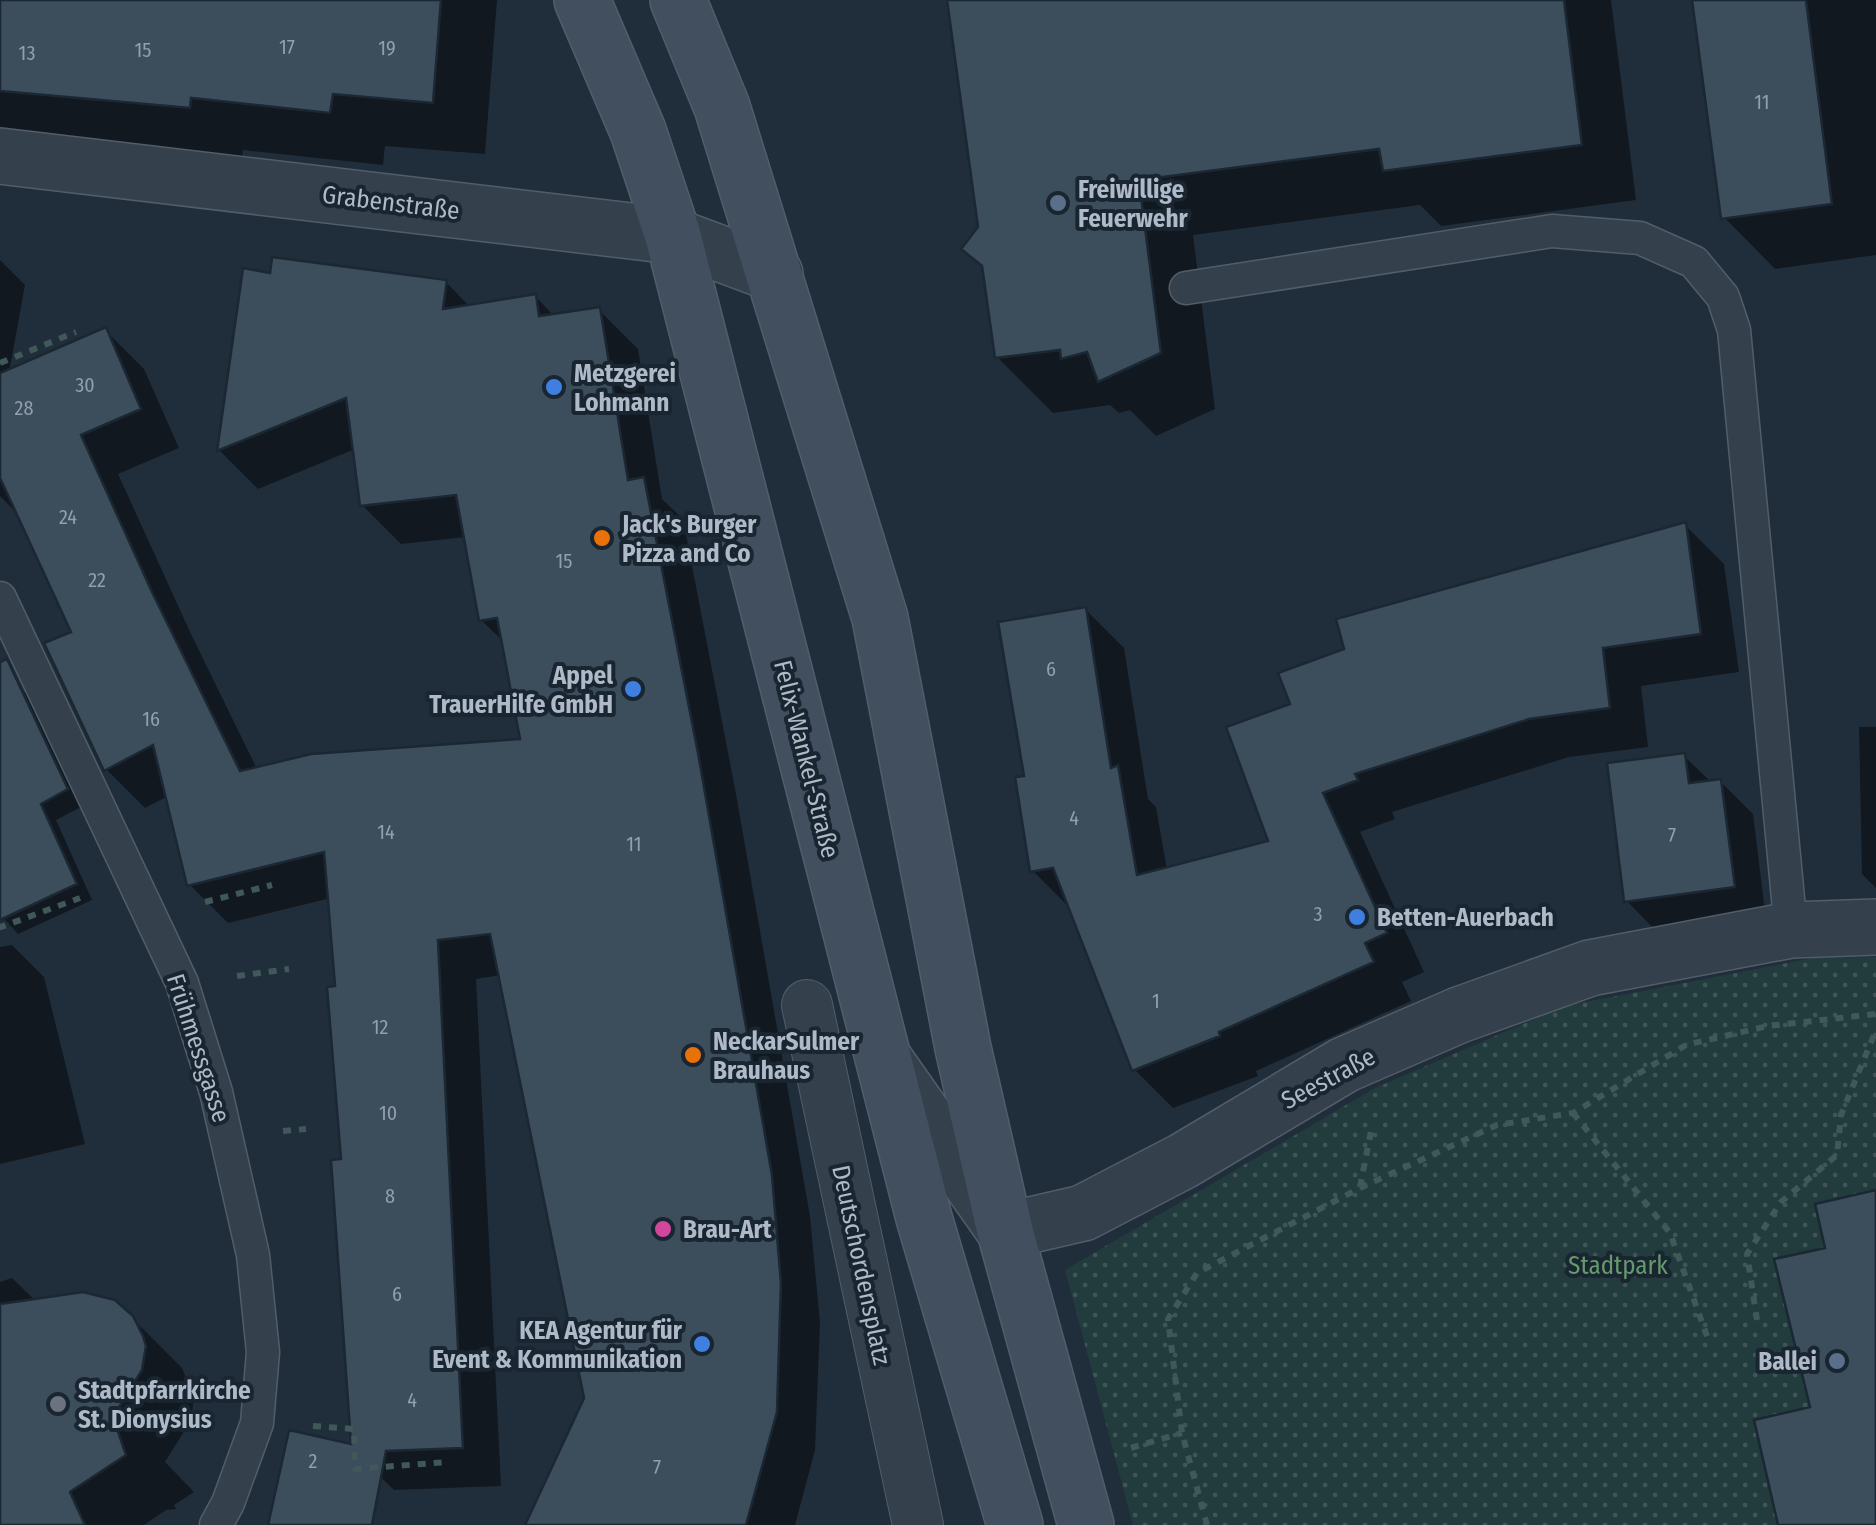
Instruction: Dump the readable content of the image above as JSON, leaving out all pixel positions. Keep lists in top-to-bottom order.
{
  "streets": {
    "main road": ["Felix-Wankel-Straße"],
    "street": ["Grabenstraße", "Seestraße", "Deutschordensplatz"],
    "lane": ["Frühmessgasse"]
  },
  "crossings": [
    ["Grabenstraße", "Felix-Wankel-Straße"]
  ],
  "parks": ["Stadtpark"],
  "places": [
    "Freiwillige Feuerwehr",
    "Metzgerei Lohmann",
    "Jack's Burger Pizza and Co",
    "Appel TrauerHilfe GmbH",
    "Betten-Auerbach",
    "NeckarSulmer Brauhaus",
    "Brau-Art",
    "KEA Agentur für Event & Kommunikation",
    "Ballei",
    "Stadtpfarrkirche St. Dionysius"
  ],
  "house_numbers": [
    "17",
    "19",
    "15",
    "13",
    "11",
    "30",
    "28",
    "24",
    "15",
    "22",
    "6",
    "16",
    "4",
    "14",
    "7",
    "11",
    "3",
    "1",
    "12",
    "10",
    "8",
    "6",
    "4",
    "2",
    "7"
  ]
}
